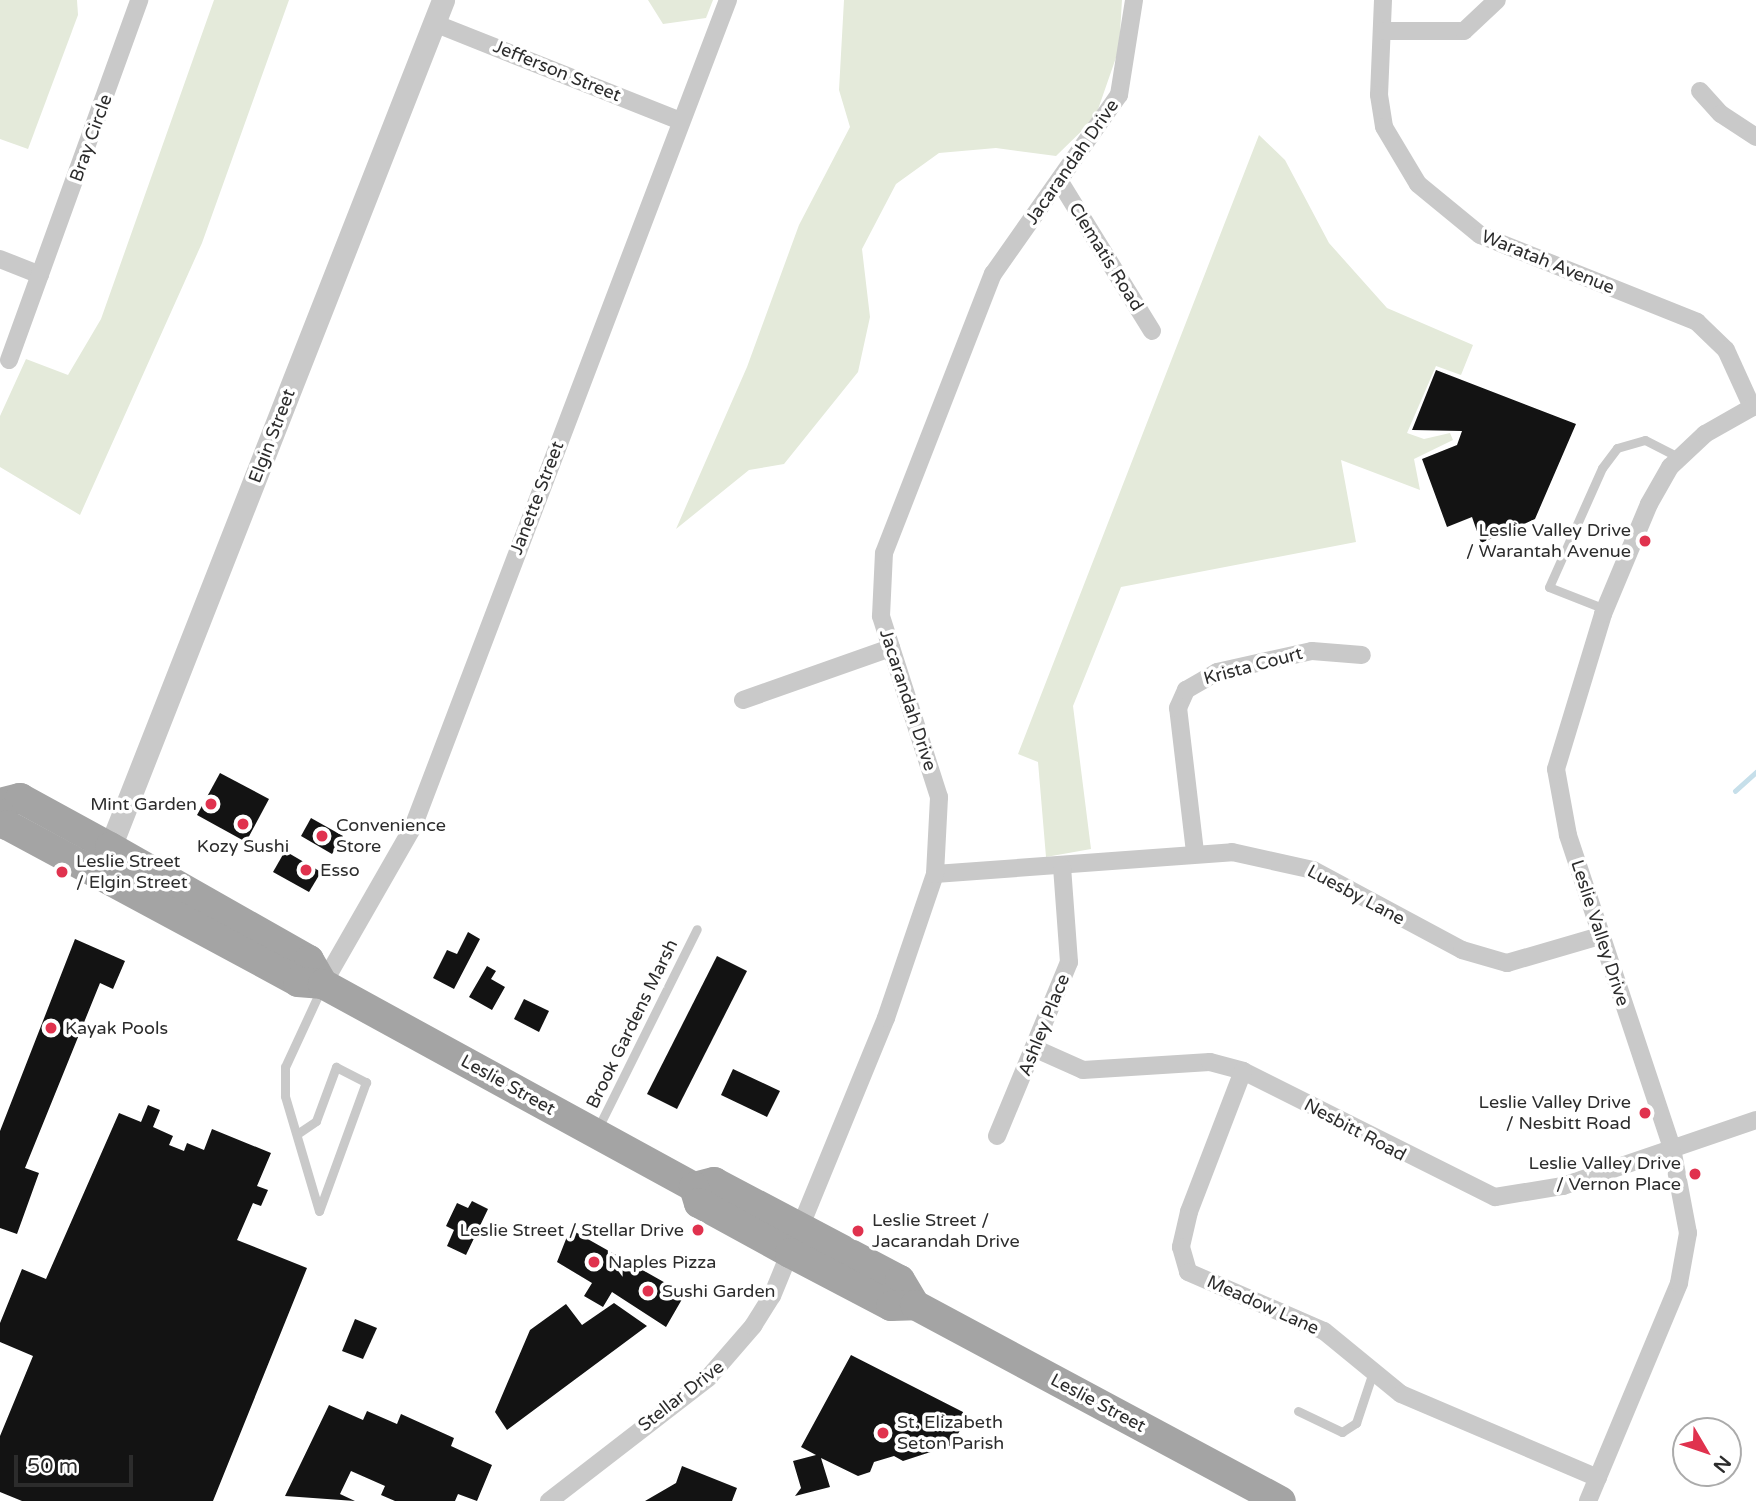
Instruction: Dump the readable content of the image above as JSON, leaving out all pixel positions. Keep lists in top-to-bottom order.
{
  "streets": {
    "main road": ["Leslie Street"],
    "street": [
      "Jefferson Street",
      "Bray Circle",
      "Jacarandah Drive",
      "Clematis Road",
      "Waratah Avenue",
      "Elgin Street",
      "Janette Street",
      "Krista Court",
      "Luesby Lane",
      "Leslie Valley Drive",
      "Ashley Place",
      "Nesbitt Road",
      "Meadow Lane",
      "Stellar Drive"
    ],
    "lane": ["Brook Gardens Marsh"]
  },
  "crossings": [
    ["Jefferson Street", "Elgin Street"],
    ["Jefferson Street", "Janette Street"],
    ["Jacarandah Drive", "Clematis Road"],
    ["Jacarandah Drive", "Luesby Lane"],
    ["Jacarandah Drive", "Leslie Street"],
    ["Jacarandah Drive", "Stellar Drive"],
    ["Waratah Avenue", "Leslie Valley Drive"],
    ["Elgin Street", "Leslie Street"],
    ["Janette Street", "Leslie Street"],
    ["Krista Court", "Luesby Lane"],
    ["Luesby Lane", "Leslie Valley Drive"],
    ["Luesby Lane", "Ashley Place"],
    ["Leslie Valley Drive", "Nesbitt Road"],
    ["Leslie Valley Drive", "Meadow Lane"],
    ["Brook Gardens Marsh", "Leslie Street"],
    ["Ashley Place", "Nesbitt Road"],
    ["Leslie Street", "Stellar Drive"],
    ["Nesbitt Road", "Meadow Lane"]
  ],
  "places": [
    "Leslie Valley Drive / Warantah Avenue",
    "Mint Garden",
    "Kozy Sushi",
    "Convenience Store",
    "Esso",
    "Leslie Street / Elgin Street",
    "Kayak Pools",
    "Leslie Valley Drive / Nesbitt Road",
    "Leslie Valley Drive / Vernon Place",
    "Leslie Street / Stellar Drive",
    "Leslie Street / Jacarandah Drive",
    "Naples Pizza",
    "Sushi Garden",
    "St. Elizabeth Seton Parish"
  ],
  "scale_bar": "50 m",
  "north": "bottom right"
}
